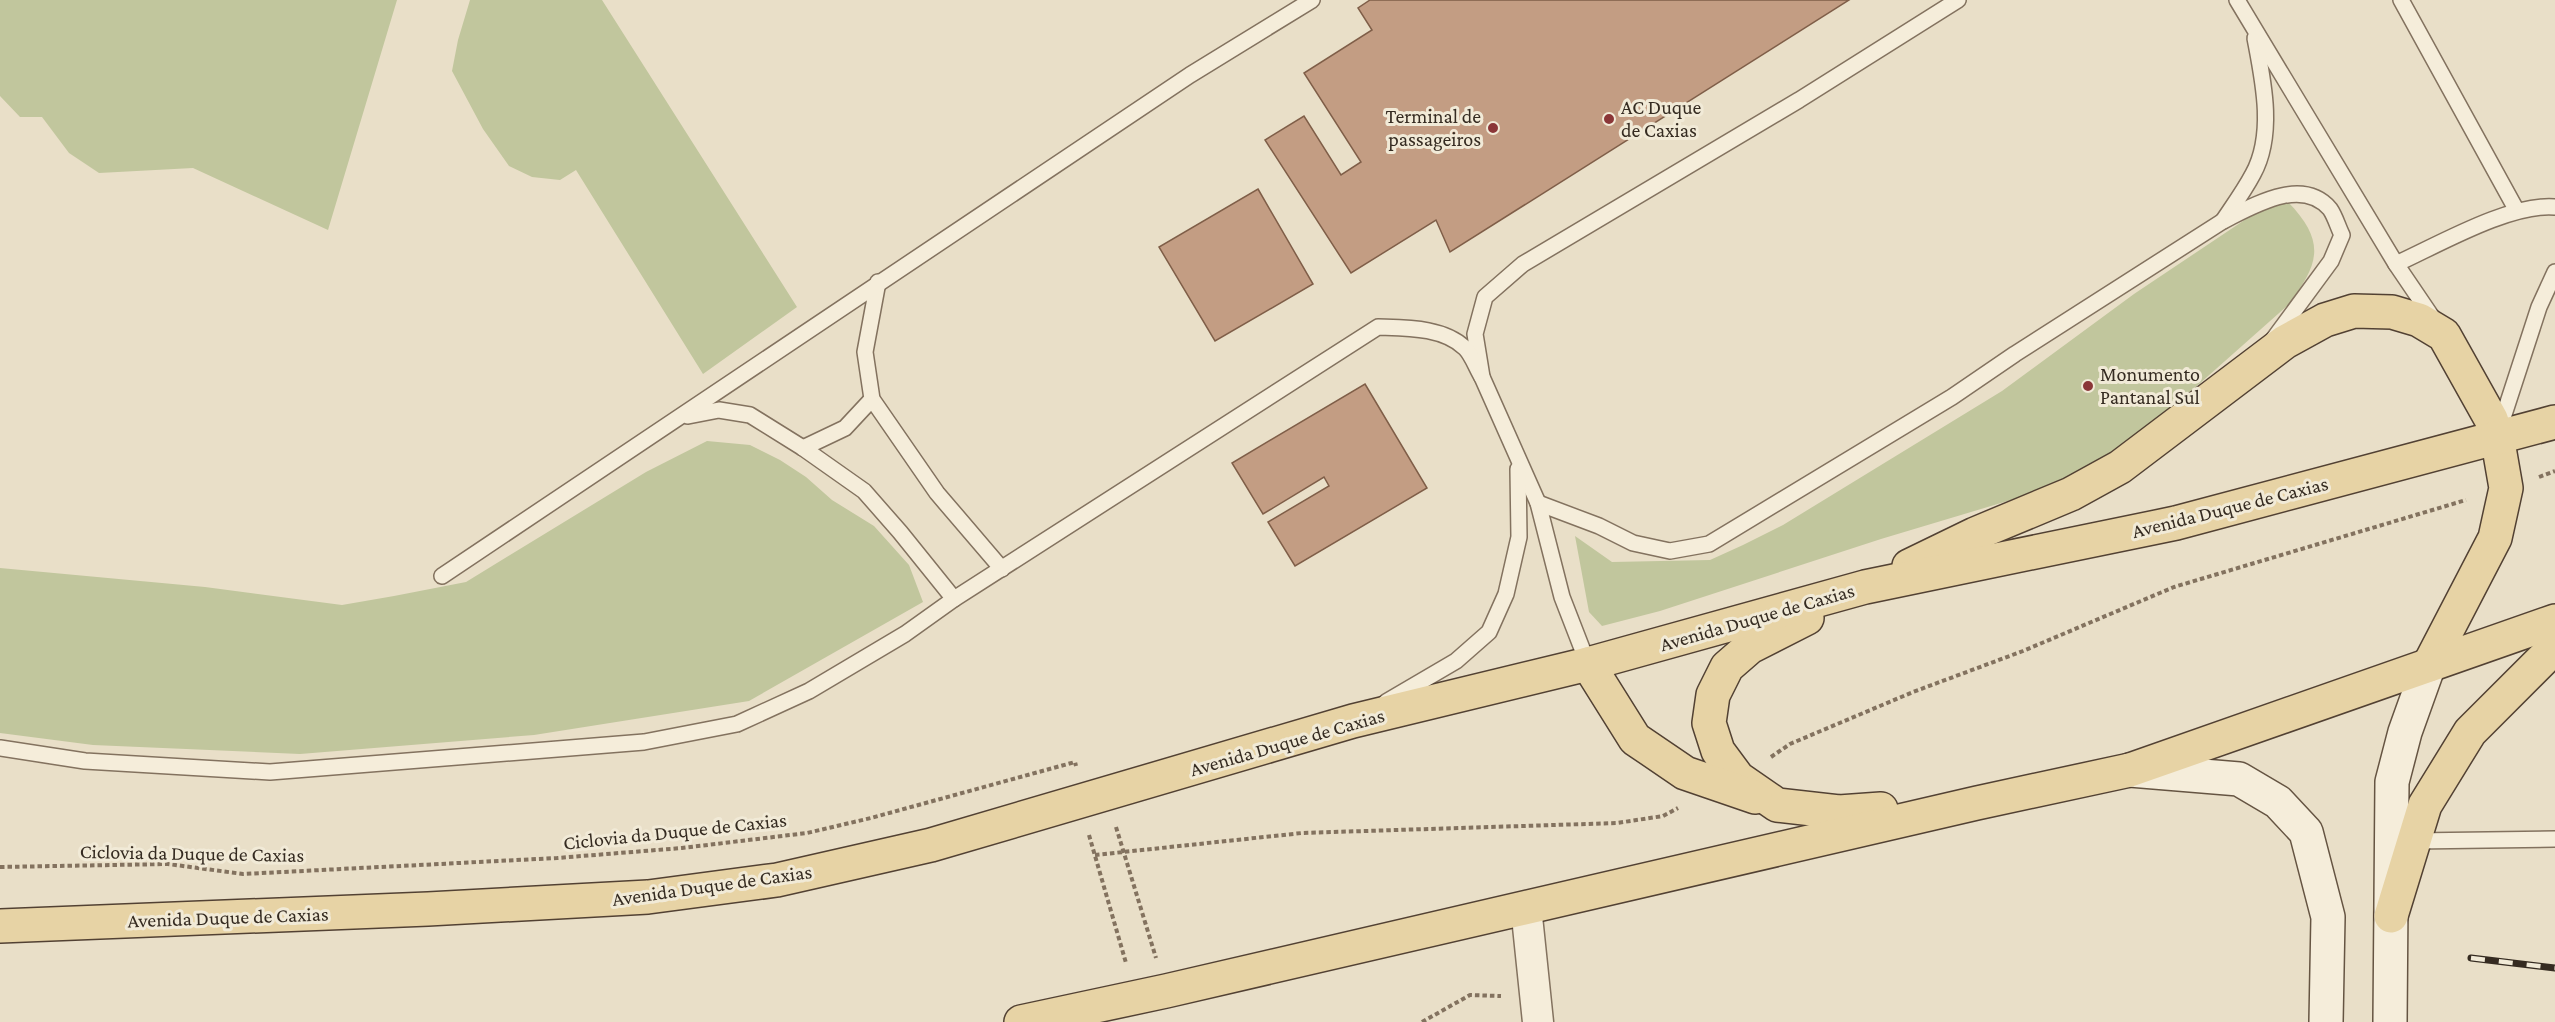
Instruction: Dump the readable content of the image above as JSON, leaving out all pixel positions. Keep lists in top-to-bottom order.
{
  "streets": {
    "main road": ["Avenida Duque de Caxias"],
    "path": ["Ciclovia da Duque de Caxias"]
  },
  "crossings": [
    ["Avenida Duque de Caxias", "Ciclovia da Duque de Caxias"]
  ],
  "places": ["AC Duque de Caxias", "Terminal de passageiros", "Monumento Pantanal Sul"]
}
